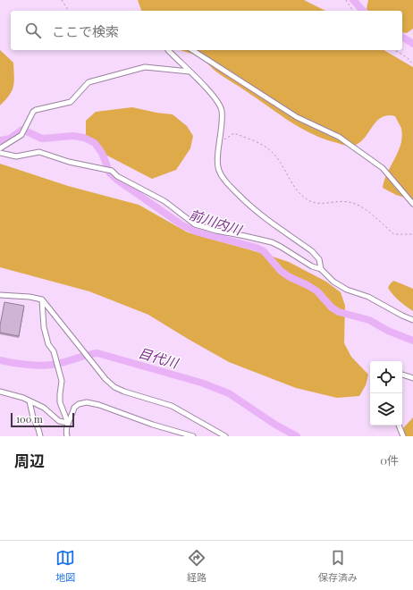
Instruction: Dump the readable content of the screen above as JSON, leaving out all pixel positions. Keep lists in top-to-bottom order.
{
  "water": ["前川内川", "目代川"],
  "scale_bar": "100 m",
  "page": {
    "search": "ここで検索",
    "scale": "100 m",
    "heading": ["周辺", "0件"],
    "nav": ["地図", "経路", "保存済み"]
  }
}
